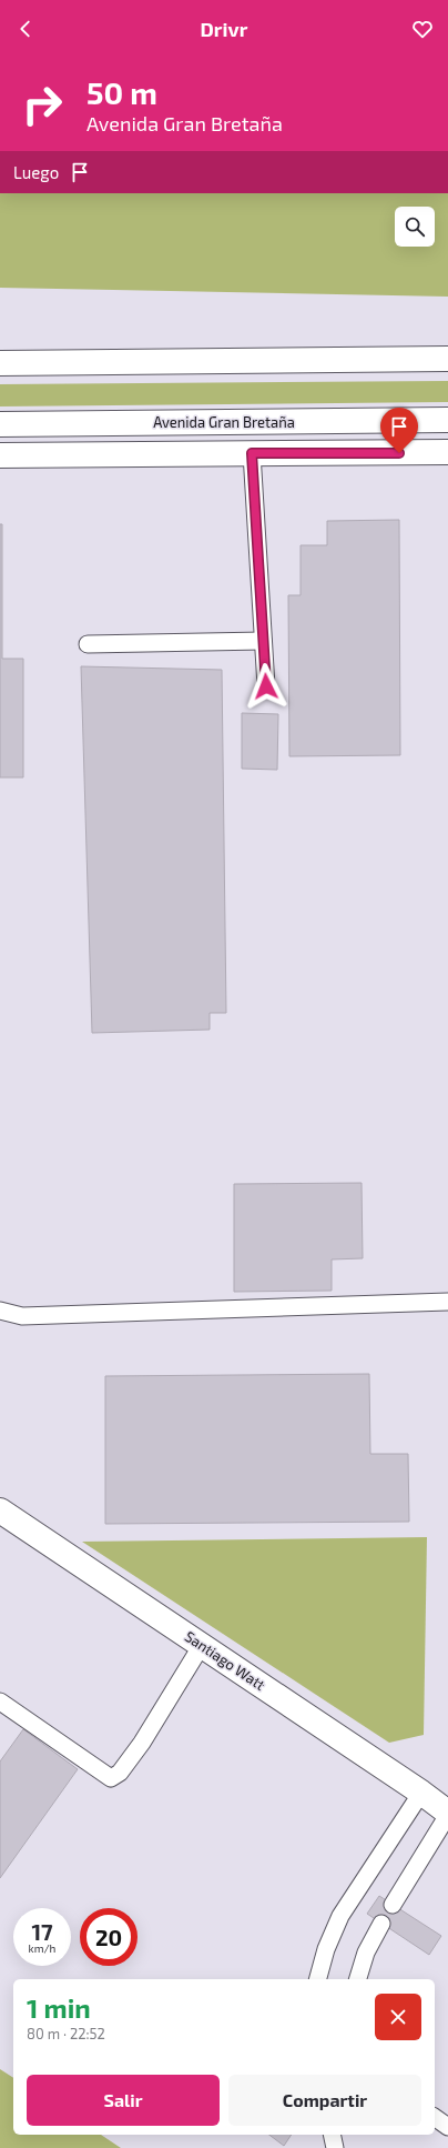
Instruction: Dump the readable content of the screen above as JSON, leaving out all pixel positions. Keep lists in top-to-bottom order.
{
  "streets": {
    "street": ["Avenida Gran Bretaña", "Santiago Watt"]
  },
  "page": {
    "header": "Drivr",
    "turn": ["50 m", "Avenida Gran Bretaña"],
    "then": "Luego",
    "speed": "17 km/h",
    "limit": "20",
    "heading": ["1 min", "80 m · 22:52"],
    "buttons": ["Salir", "Compartir"]
  }
}
